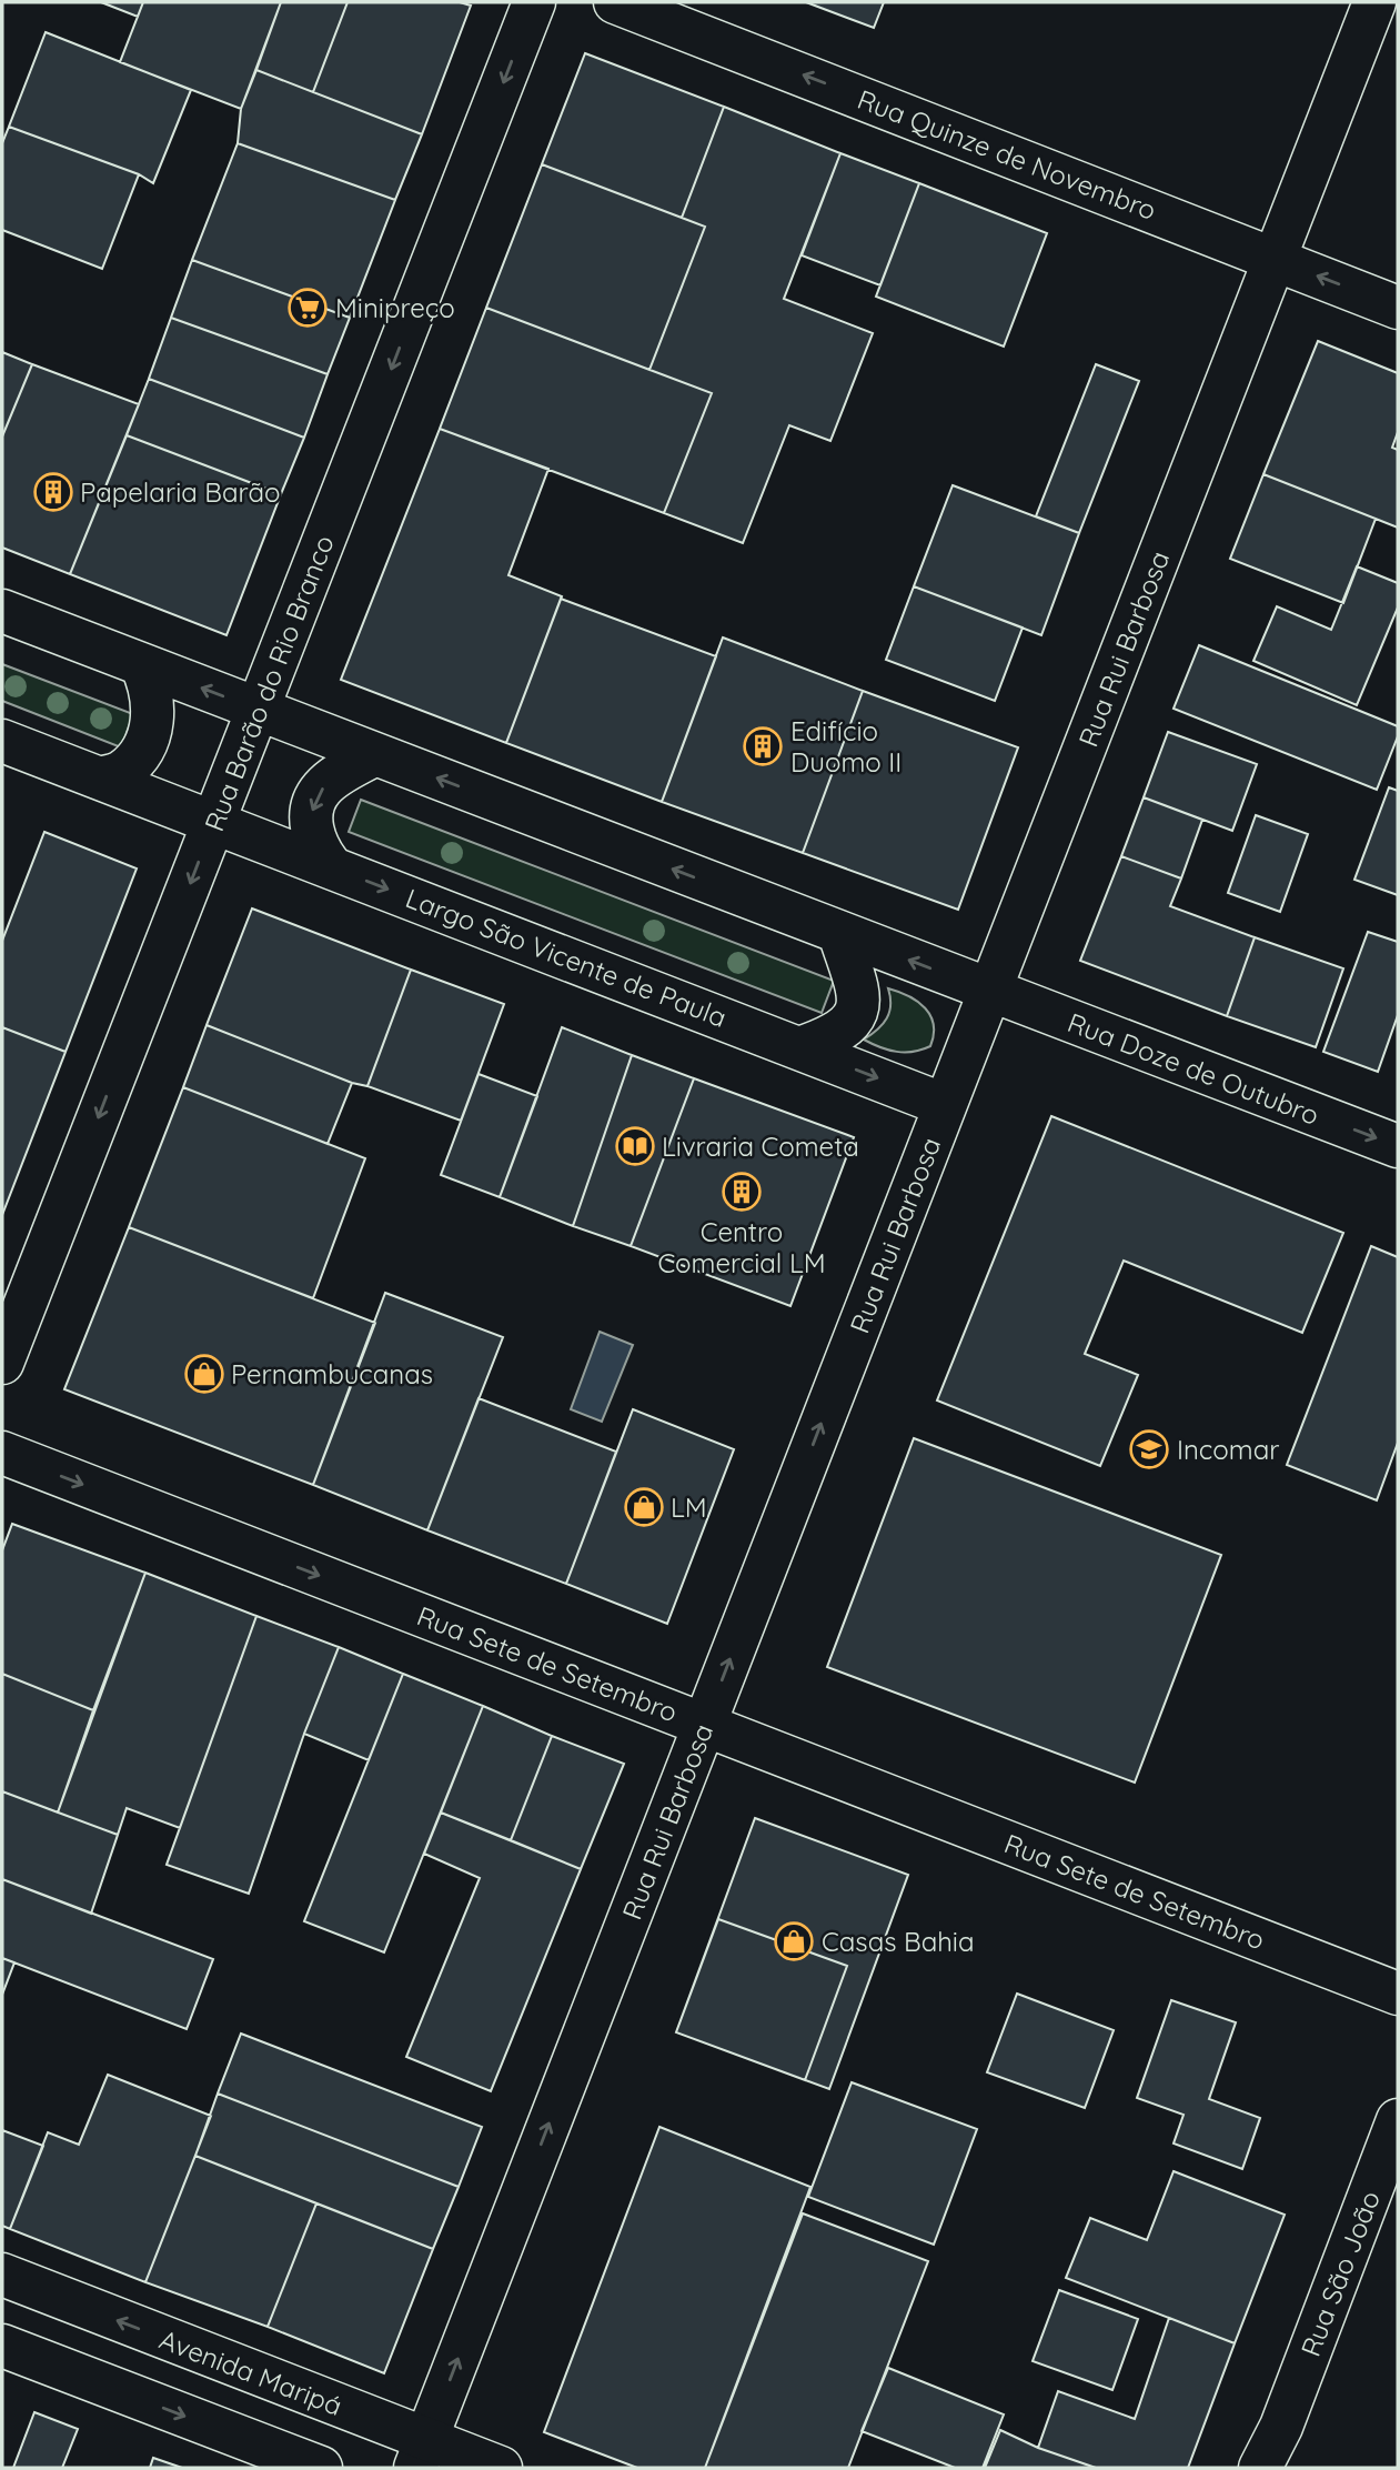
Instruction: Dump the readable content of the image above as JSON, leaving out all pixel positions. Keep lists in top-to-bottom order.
{
  "streets": {
    "street": [
      "Rua Quinze de Novembro",
      "Rua Rui Barbosa",
      "Rua Barão do Rio Branco",
      "Largo São Vicente de Paula",
      "Rua Doze de Outubro",
      "Rua Sete de Setembro",
      "Rua São João",
      "Avenida Maripá"
    ]
  },
  "crossings": [
    ["Rua Quinze de Novembro", "Rua Rui Barbosa"],
    ["Rua Rui Barbosa", "Largo São Vicente de Paula"],
    ["Rua Rui Barbosa", "Rua Doze de Outubro"],
    ["Rua Rui Barbosa", "Rua Sete de Setembro"],
    ["Rua Rui Barbosa", "Avenida Maripá"],
    ["Rua Barão do Rio Branco", "Largo São Vicente de Paula"]
  ],
  "one_way": [
    "Rua Quinze de Novembro",
    "Rua Rui Barbosa",
    "Rua Barão do Rio Branco",
    "Rua Doze de Outubro",
    "Rua Sete de Setembro"
  ],
  "places": {
    "supermarket": ["Minipreço"],
    "building": ["Papelaria Barão", "Edifício Duomo II", "Centro Comercial LM"],
    "library": ["Livraria Cometa"],
    "shop": ["Pernambucanas", "LM", "Casas Bahia"],
    "school or university": ["Incomar"]
  }
}
